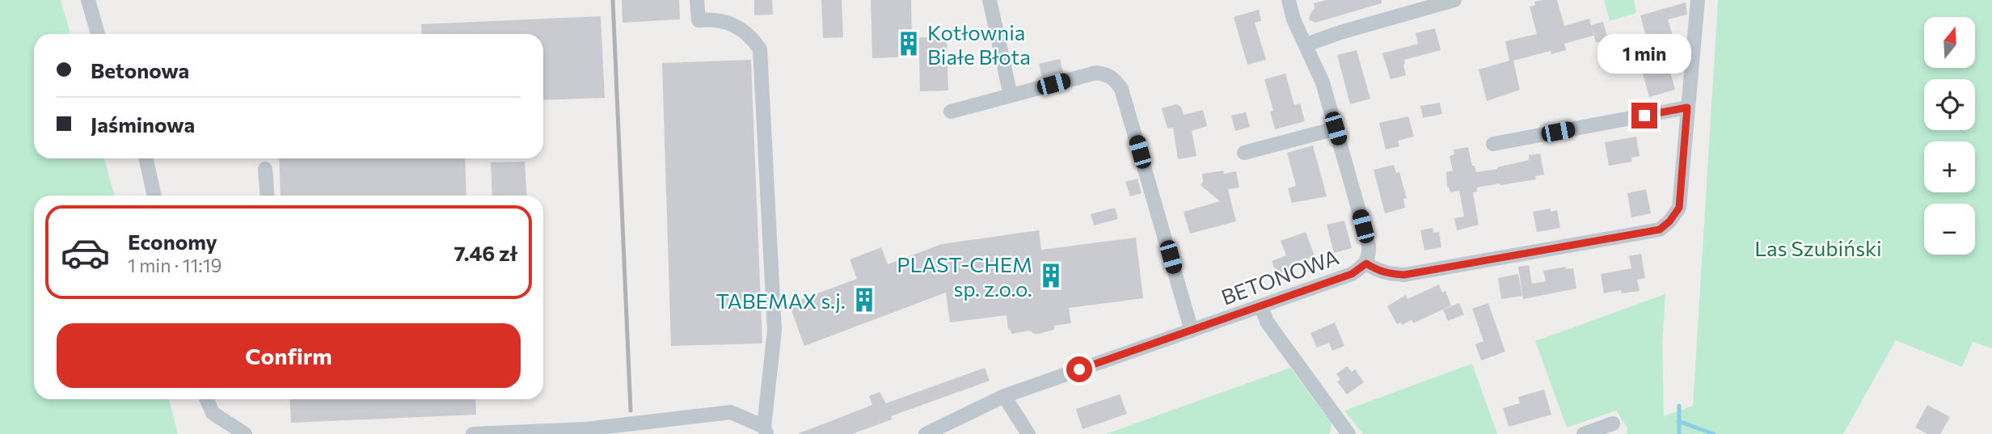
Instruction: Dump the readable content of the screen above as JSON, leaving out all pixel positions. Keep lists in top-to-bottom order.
{
  "streets": {
    "street": ["BETONOWA"]
  },
  "parks": ["Las Szubiński"],
  "places": {
    "building": ["Kotłownia Białe Błota", "PLAST-CHEM sp. z.o.o.", "TABEMAX s.j."]
  },
  "north": "top",
  "page": {
    "map_buttons": ["+", "−"],
    "bubble": "1 min",
    "banner": ["Betonowa", "Jaśminowa"],
    "list": [
      {
        "name": "Economy",
        "note": "1 min · 11:19",
        "value": "7.46 zł"
      }
    ],
    "buttons": "Confirm"
  }
}
